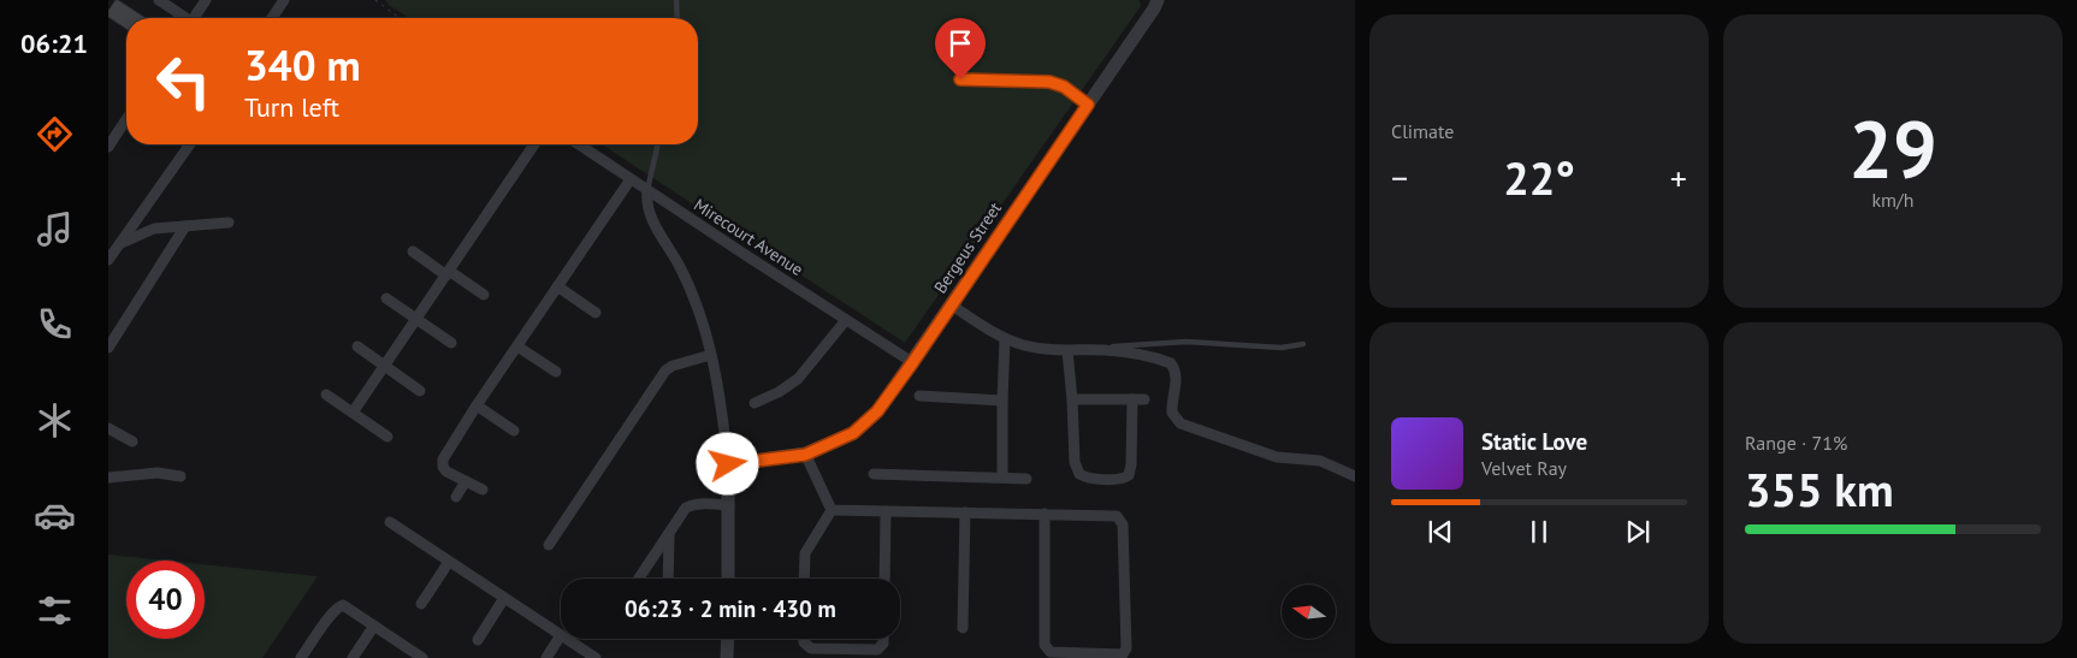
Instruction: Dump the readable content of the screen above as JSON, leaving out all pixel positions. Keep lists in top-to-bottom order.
{
  "streets": {
    "street": ["Mirecourt Avenue", "Bergeus Street"]
  },
  "crossings": [
    ["Mirecourt Avenue", "Bergeus Street"]
  ],
  "north": "left",
  "page": {
    "tabs": "06:21",
    "tile": [
      "Climate",
      ["29", "km/h"],
      ["Range · 71%", "355 km"]
    ],
    "turn": ["340 m", "Turn left"],
    "heat": ["−", "22°", "+"],
    "song": ["Static Love", "Velvet Ray"],
    "limit": "40",
    "trip": "06:23 · 2 min · 430 m"
  }
}
